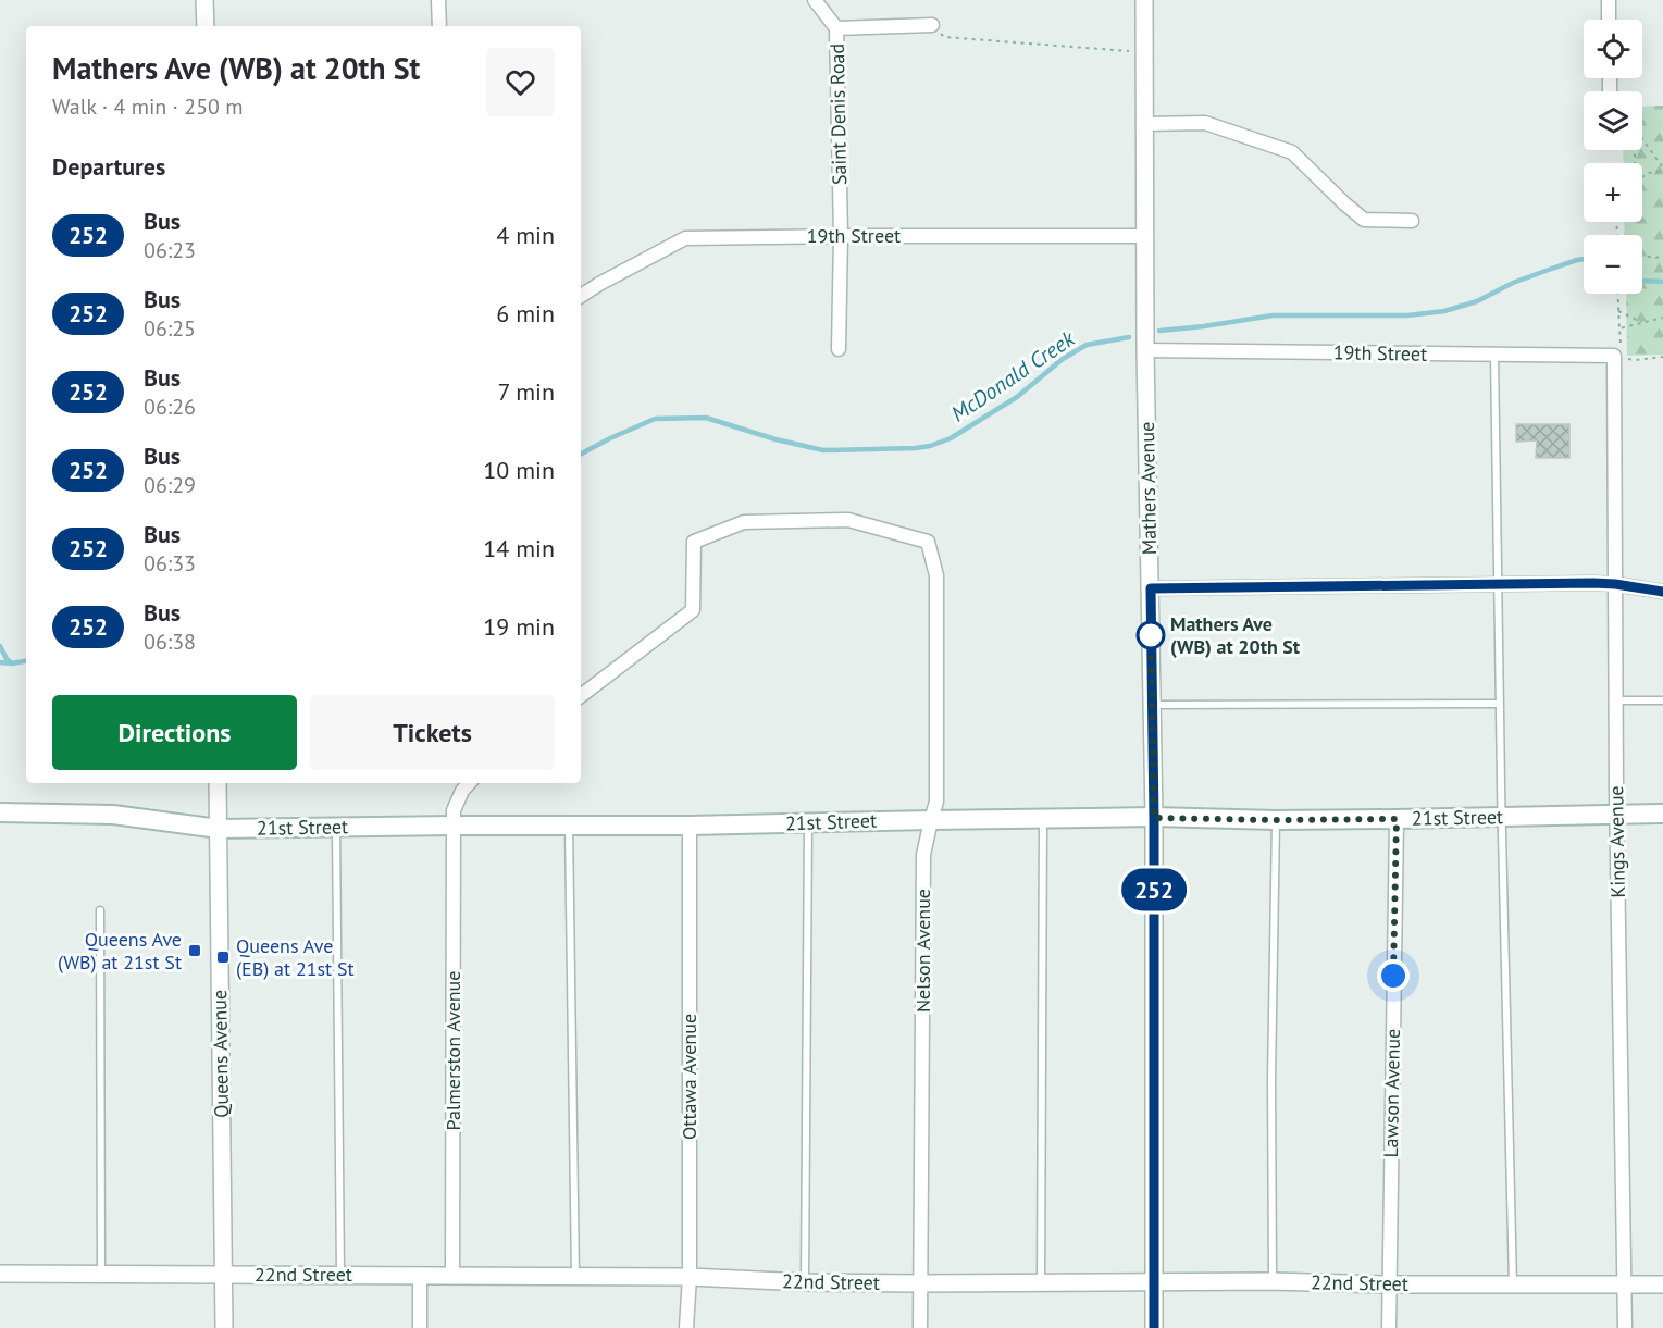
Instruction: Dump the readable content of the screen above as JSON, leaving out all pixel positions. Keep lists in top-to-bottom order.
{
  "streets": {
    "main road": ["21st Street"],
    "street": [
      "Saint Denis Road",
      "19th Street",
      "Mathers Avenue",
      "Kings Avenue",
      "Nelson Avenue",
      "Palmerston Avenue",
      "Queens Avenue",
      "Ottawa Avenue",
      "Lawson Avenue",
      "22nd Street"
    ]
  },
  "crossings": [
    ["Saint Denis Road", "19th Street"],
    ["19th Street", "Mathers Avenue"],
    ["19th Street", "Kings Avenue"],
    ["Mathers Avenue", "21st Street"],
    ["Mathers Avenue", "22nd Street"],
    ["21st Street", "Kings Avenue"],
    ["21st Street", "Nelson Avenue"],
    ["21st Street", "Palmerston Avenue"],
    ["21st Street", "Queens Avenue"],
    ["21st Street", "Ottawa Avenue"],
    ["21st Street", "Lawson Avenue"],
    ["Kings Avenue", "22nd Street"],
    ["Nelson Avenue", "22nd Street"],
    ["Palmerston Avenue", "22nd Street"],
    ["Queens Avenue", "22nd Street"],
    ["Ottawa Avenue", "22nd Street"],
    ["Lawson Avenue", "22nd Street"]
  ],
  "water": ["McDonald Creek"],
  "places": {
    "other": ["Mathers Ave (WB) at 20th St"],
    "transit": ["Queens Ave (WB) at 21st St", "Queens Ave (EB) at 21st St"]
  },
  "lines": ["bus line 252"],
  "page": {
    "on_map": "252",
    "map_buttons": ["+", "−"],
    "heading": [
      ["Mathers Ave (WB) at 20th St", "Walk · 4 min · 250 m"],
      "Departures"
    ],
    "list": [
      {
        "mark": "252",
        "name": "Bus",
        "note": "06:23",
        "value": "4 min"
      },
      {
        "mark": "252",
        "name": "Bus",
        "note": "06:25",
        "value": "6 min"
      },
      {
        "mark": "252",
        "name": "Bus",
        "note": "06:26",
        "value": "7 min"
      },
      {
        "mark": "252",
        "name": "Bus",
        "note": "06:29",
        "value": "10 min"
      },
      {
        "mark": "252",
        "name": "Bus",
        "note": "06:33",
        "value": "14 min"
      },
      {
        "mark": "252",
        "name": "Bus",
        "note": "06:38",
        "value": "19 min"
      }
    ],
    "buttons": ["Directions", "Tickets"]
  }
}
